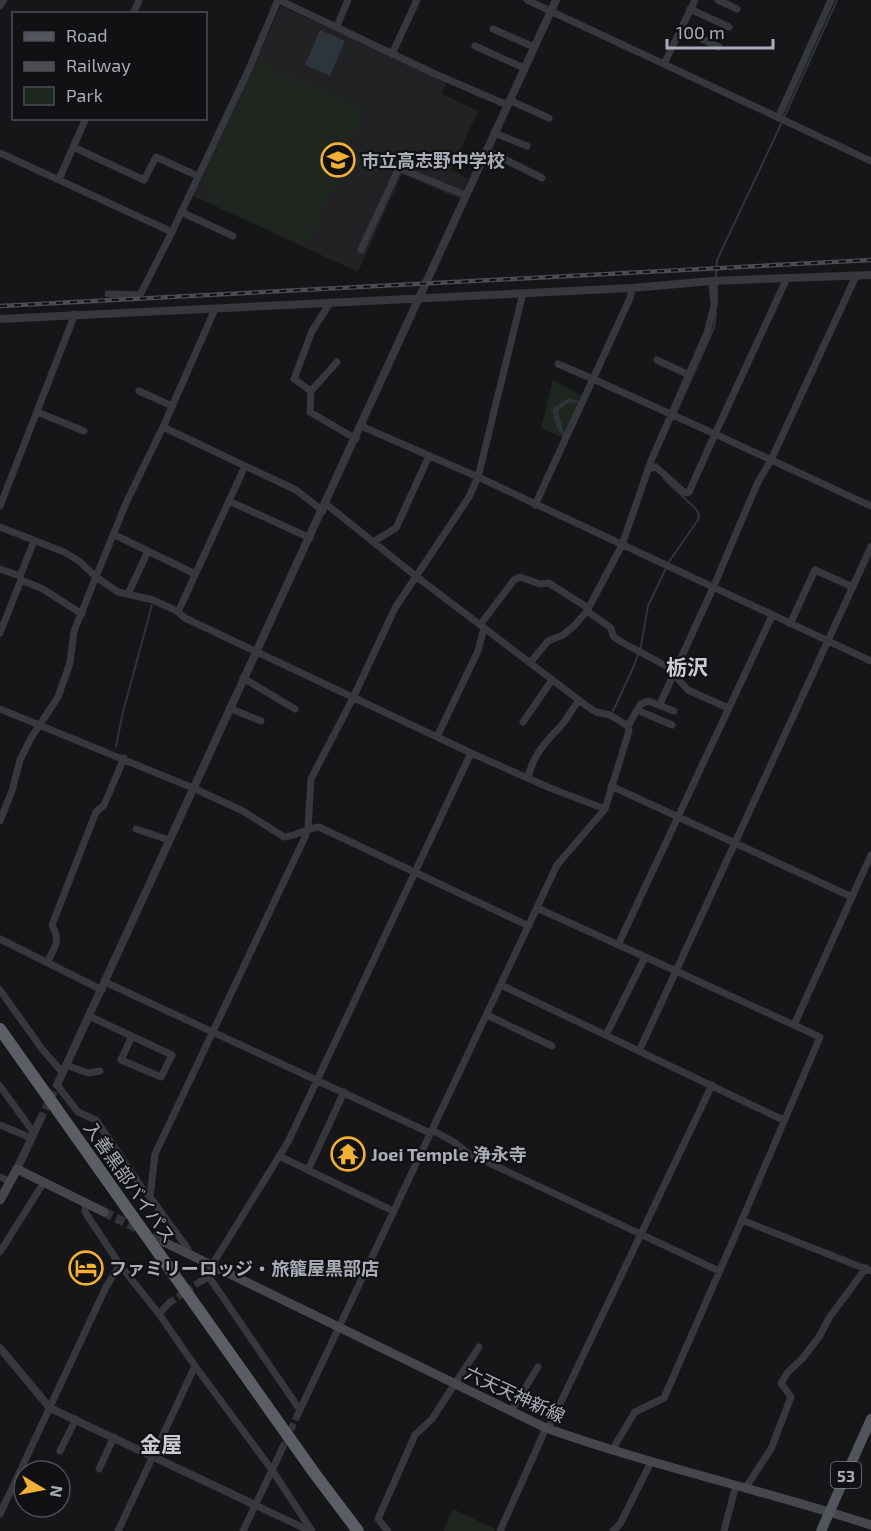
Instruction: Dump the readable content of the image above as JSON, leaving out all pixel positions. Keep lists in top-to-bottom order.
{
  "streets": {
    "highway": ["入善黒部バイパス"],
    "main road": ["六天天神新線", "53"]
  },
  "crossings": [
    ["六天天神新線", "53"]
  ],
  "districts": ["栃沢", "金屋"],
  "places": {
    "school or university": ["市立高志野中学校"],
    "temple": ["Joei Temple 浄永寺"],
    "hotel": ["ファミリーロッジ・旅籠屋黒部店"]
  },
  "legend": ["Road", "Railway", "Park"],
  "scale_bar": "100 m",
  "north": "right"
}
